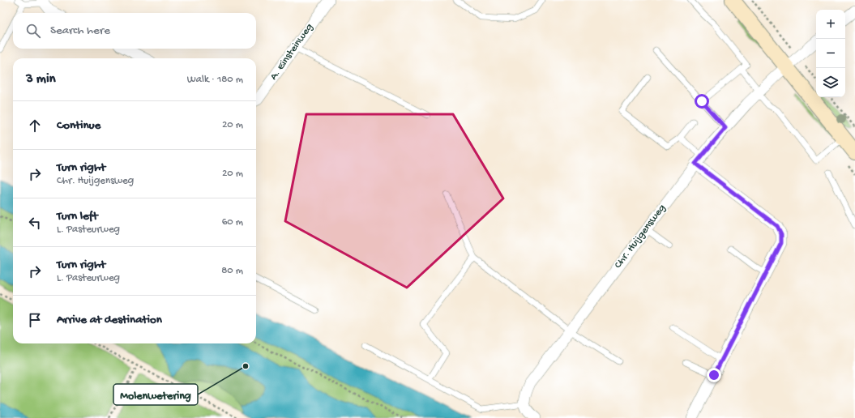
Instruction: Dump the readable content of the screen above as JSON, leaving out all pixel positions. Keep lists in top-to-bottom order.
{
  "streets": {
    "street": ["A. Einsteinweg", "Chr. Huijgensweg"]
  },
  "places": ["Molenwetering"],
  "page": {
    "map_buttons": ["+", "−"],
    "search": "Search here",
    "heading": ["3 min", "Walk · 180 m"],
    "list": [
      ["Continue", "20 m"],
      ["Turn right", "Chr. Huijgensweg", "20 m"],
      ["Turn left", "L. Pasteurweg", "60 m"],
      ["Turn right", "L. Pasteurweg", "80 m"],
      "Arrive at destination"
    ]
  }
}
